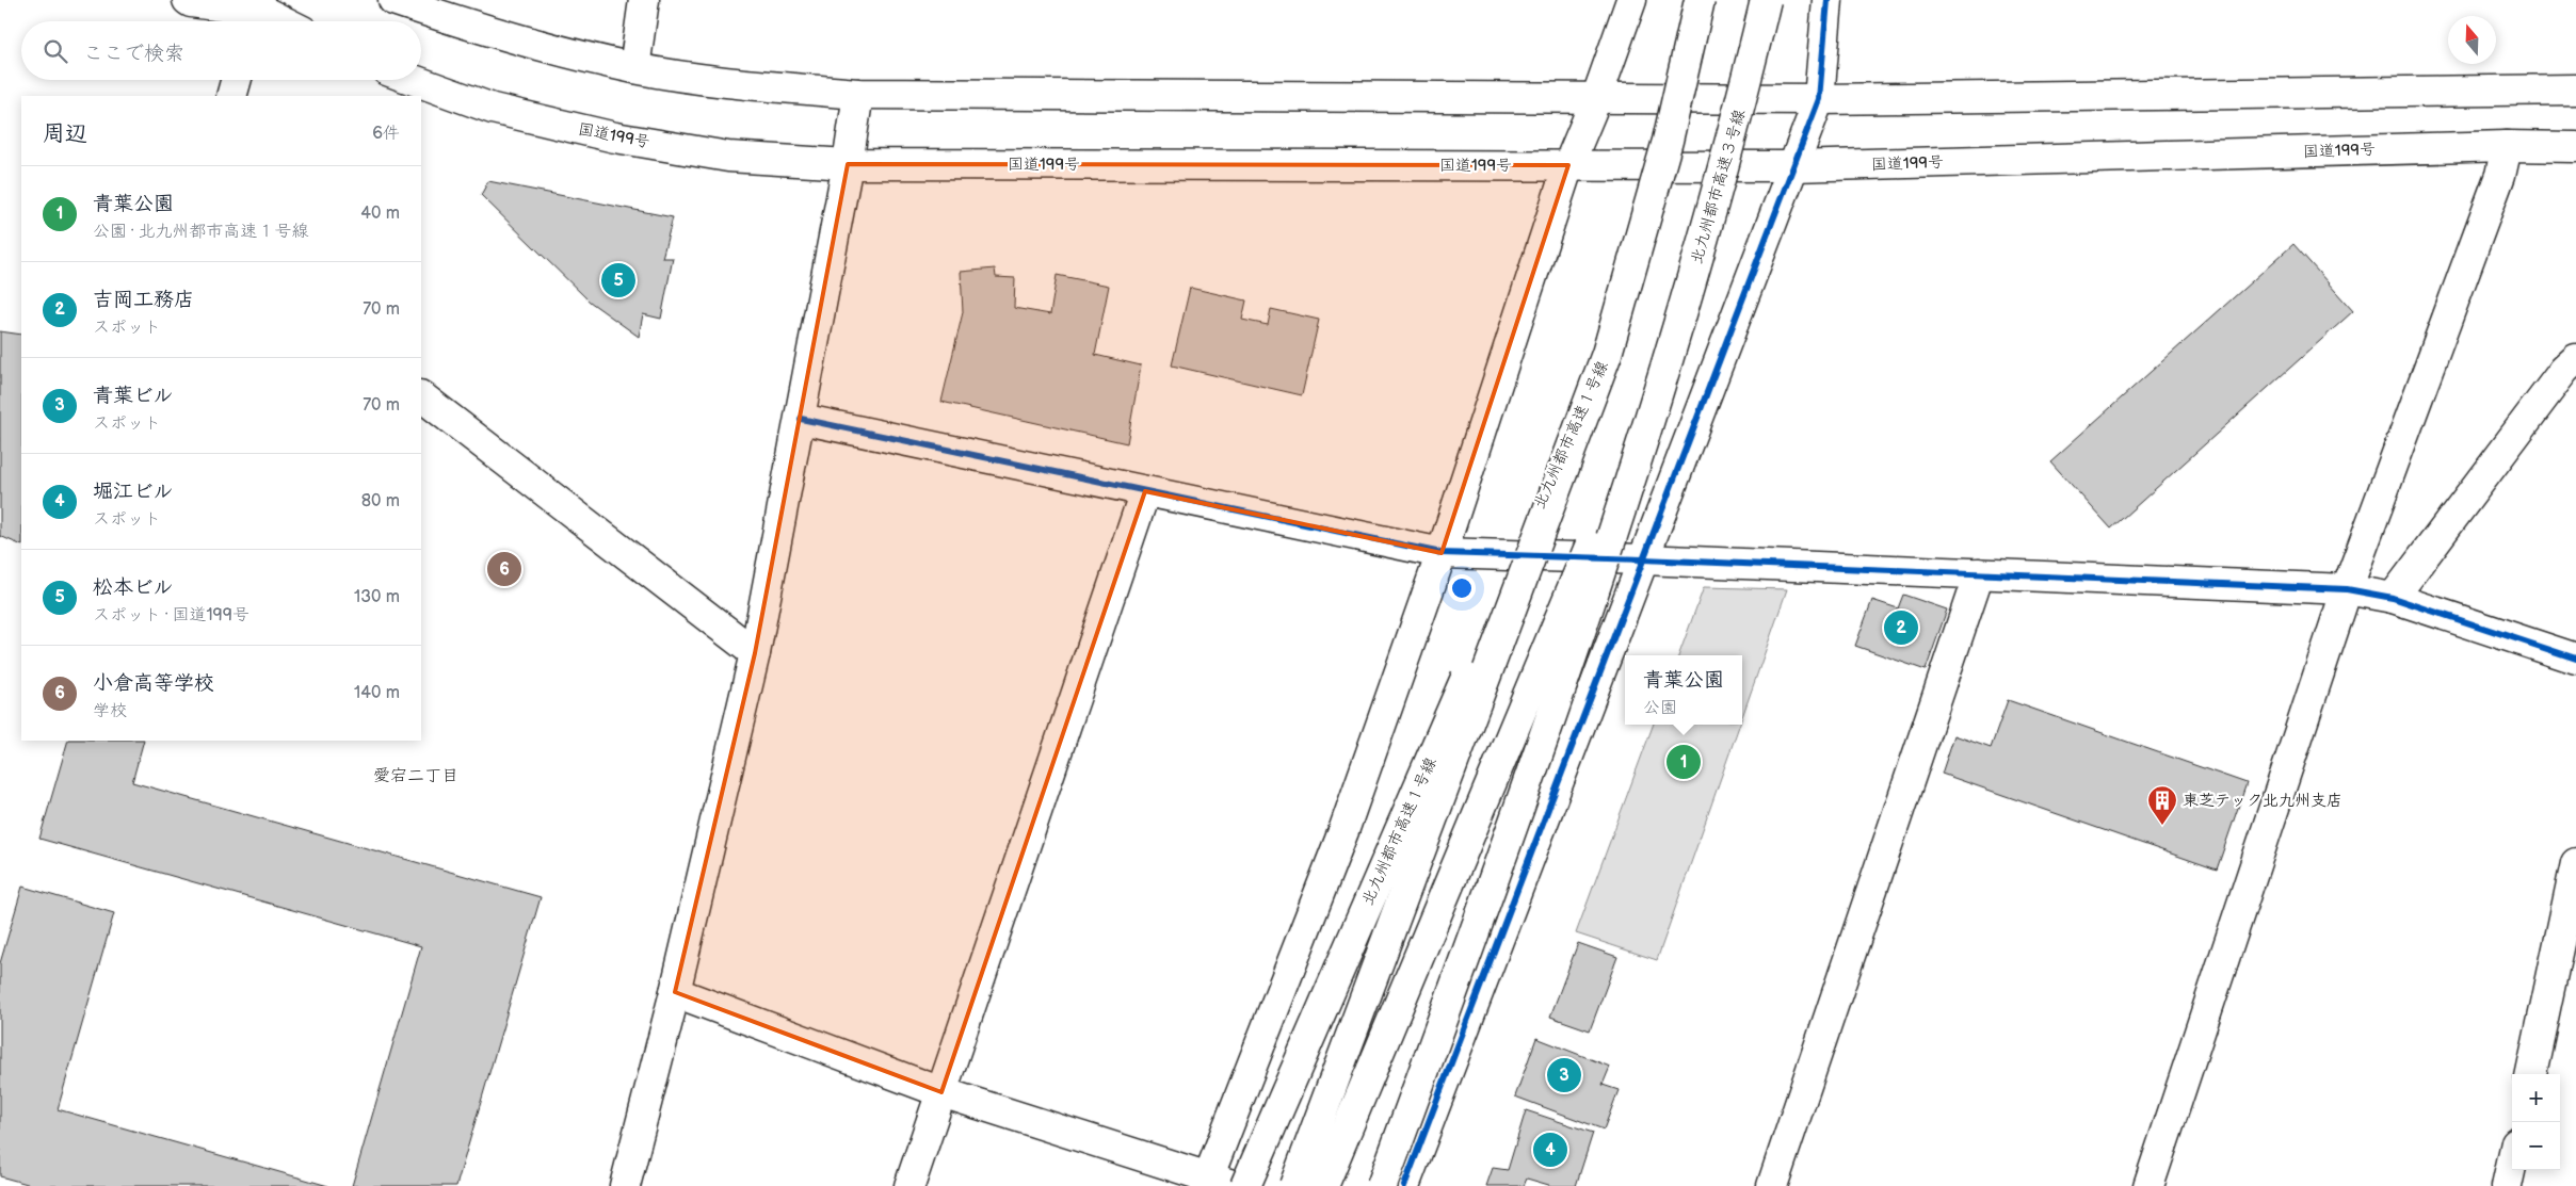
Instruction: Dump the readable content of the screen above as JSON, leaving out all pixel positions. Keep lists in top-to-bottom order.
{
  "streets": {
    "main road": ["国道199号", "北九州都市高速３号線", "北九州都市高速１号線"]
  },
  "districts": ["愛宕二丁目"],
  "places": {
    "building": ["東芝テック北九州支店"]
  },
  "north": "top",
  "page": {
    "search": "ここで検索",
    "heading": ["周辺", "6件"],
    "list": [
      {
        "mark": "1",
        "name": "青葉公園",
        "note": "公園 · 北九州都市高速１号線",
        "value": "40 m"
      },
      {
        "mark": "2",
        "name": "吉岡工務店",
        "note": "スポット",
        "value": "70 m"
      },
      {
        "mark": "3",
        "name": "青葉ビル",
        "note": "スポット",
        "value": "70 m"
      },
      {
        "mark": "4",
        "name": "堀江ビル",
        "note": "スポット",
        "value": "80 m"
      },
      {
        "mark": "5",
        "name": "松本ビル",
        "note": "スポット · 国道199号",
        "value": "130 m"
      },
      {
        "mark": "6",
        "name": "小倉高等学校",
        "note": "学校",
        "value": "140 m"
      }
    ],
    "pins": [
      "5",
      "6",
      "2",
      "1",
      "3",
      "4"
    ],
    "popup": ["青葉公園", "公園"],
    "map_buttons": ["+", "−"]
  }
}
